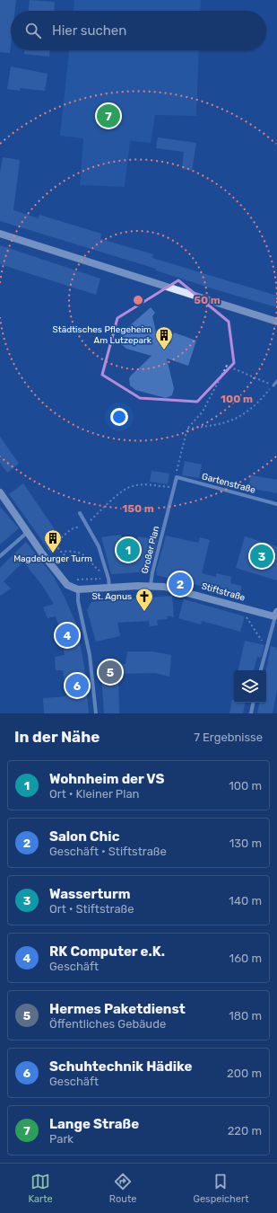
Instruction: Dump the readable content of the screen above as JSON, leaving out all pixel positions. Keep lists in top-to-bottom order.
{
  "streets": {
    "main road": ["Stiftstraße"],
    "street": ["Gartenstraße", "Großer Plan"]
  },
  "crossings": [
    ["Gartenstraße", "Großer Plan"],
    ["Großer Plan", "Stiftstraße"]
  ],
  "places": {
    "building": ["Städtisches Pflegeheim Am Lutzepark", "Magdeburger Turm"],
    "church": ["St. Agnus"]
  },
  "page": {
    "search": "Hier suchen",
    "pins": [
      "7",
      "1",
      "3",
      "2",
      "4",
      "5",
      "6"
    ],
    "heading": ["In der Nähe", "7 Ergebnisse"],
    "list": [
      {
        "mark": "1",
        "name": "Wohnheim der VS",
        "note": "Ort · Kleiner Plan",
        "value": "100 m"
      },
      {
        "mark": "2",
        "name": "Salon Chic",
        "note": "Geschäft · Stiftstraße",
        "value": "130 m"
      },
      {
        "mark": "3",
        "name": "Wasserturm",
        "note": "Ort · Stiftstraße",
        "value": "140 m"
      },
      {
        "mark": "4",
        "name": "RK Computer e.K.",
        "note": "Geschäft",
        "value": "160 m"
      },
      {
        "mark": "5",
        "name": "Hermes Paketdienst",
        "note": "Öffentliches Gebäude",
        "value": "180 m"
      },
      {
        "mark": "6",
        "name": "Schuhtechnik Hädike",
        "note": "Geschäft",
        "value": "200 m"
      },
      {
        "mark": "7",
        "name": "Lange Straße",
        "note": "Park",
        "value": "220 m"
      }
    ],
    "nav": ["Karte", "Route", "Gespeichert"]
  },
  "rings": ["50 m", "100 m", "150 m"]
}
